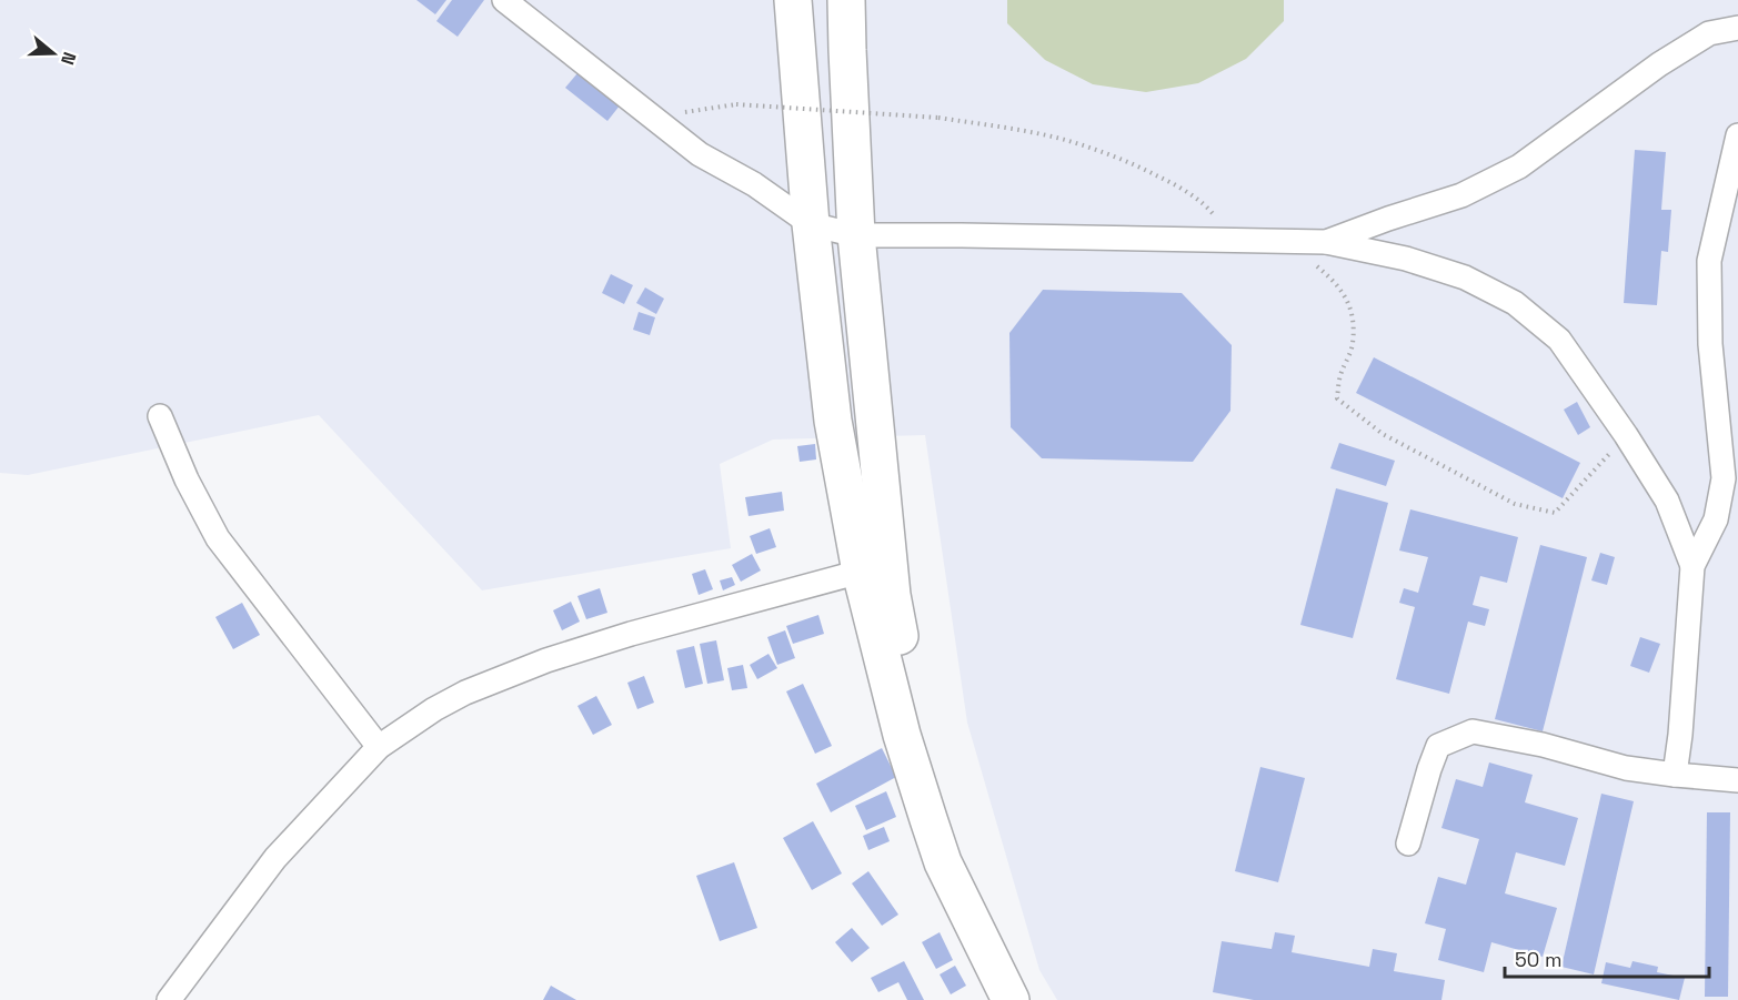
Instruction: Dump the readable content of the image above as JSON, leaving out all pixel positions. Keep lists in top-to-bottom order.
{
  "scale_bar": "50 m",
  "north": "right"
}
